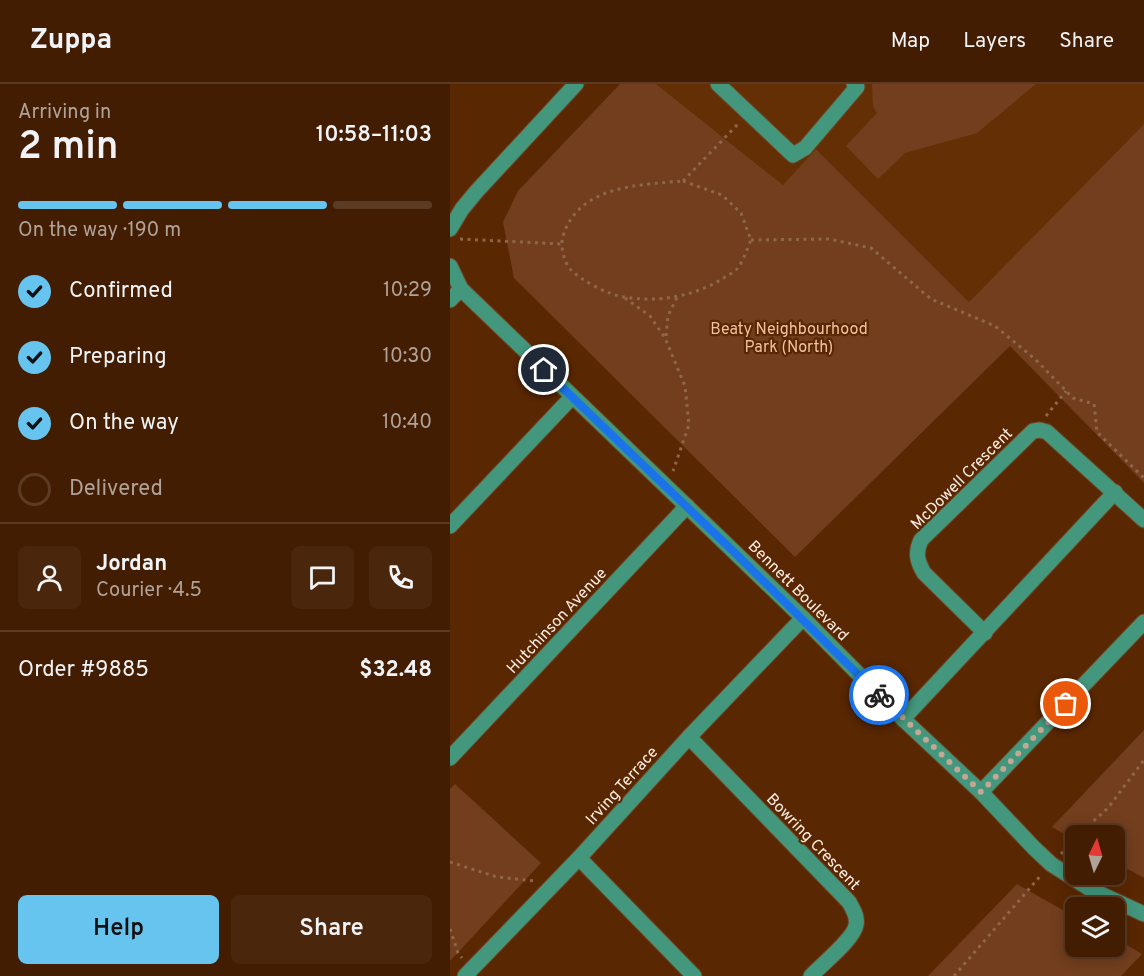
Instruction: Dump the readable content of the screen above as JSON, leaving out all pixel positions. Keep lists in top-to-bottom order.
{
  "streets": {
    "street": [
      "McDowell Crescent",
      "Bennett Boulevard",
      "Hutchinson Avenue",
      "Irving Terrace",
      "Bowring Crescent"
    ]
  },
  "crossings": [
    ["Bennett Boulevard", "Hutchinson Avenue"],
    ["Bennett Boulevard", "Irving Terrace"],
    ["Irving Terrace", "Bowring Crescent"]
  ],
  "parks": ["Beaty Neighbourhood Park (North)"],
  "north": "top",
  "page": {
    "header": "Zuppa",
    "nav": ["Map", "Layers", "Share"],
    "heading": ["2 min", "Arriving in", "10:58–11:03"],
    "panel": [
      "Jordan",
      "Courier · 4.5",
      "Order #9885",
      "$32.48"
    ],
    "bar": "On the way · 190 m",
    "list": [
      ["Confirmed", "10:29"],
      ["Preparing", "10:30"],
      ["On the way", "10:40"],
      "Delivered"
    ],
    "buttons": ["Help", "Share"]
  }
}
